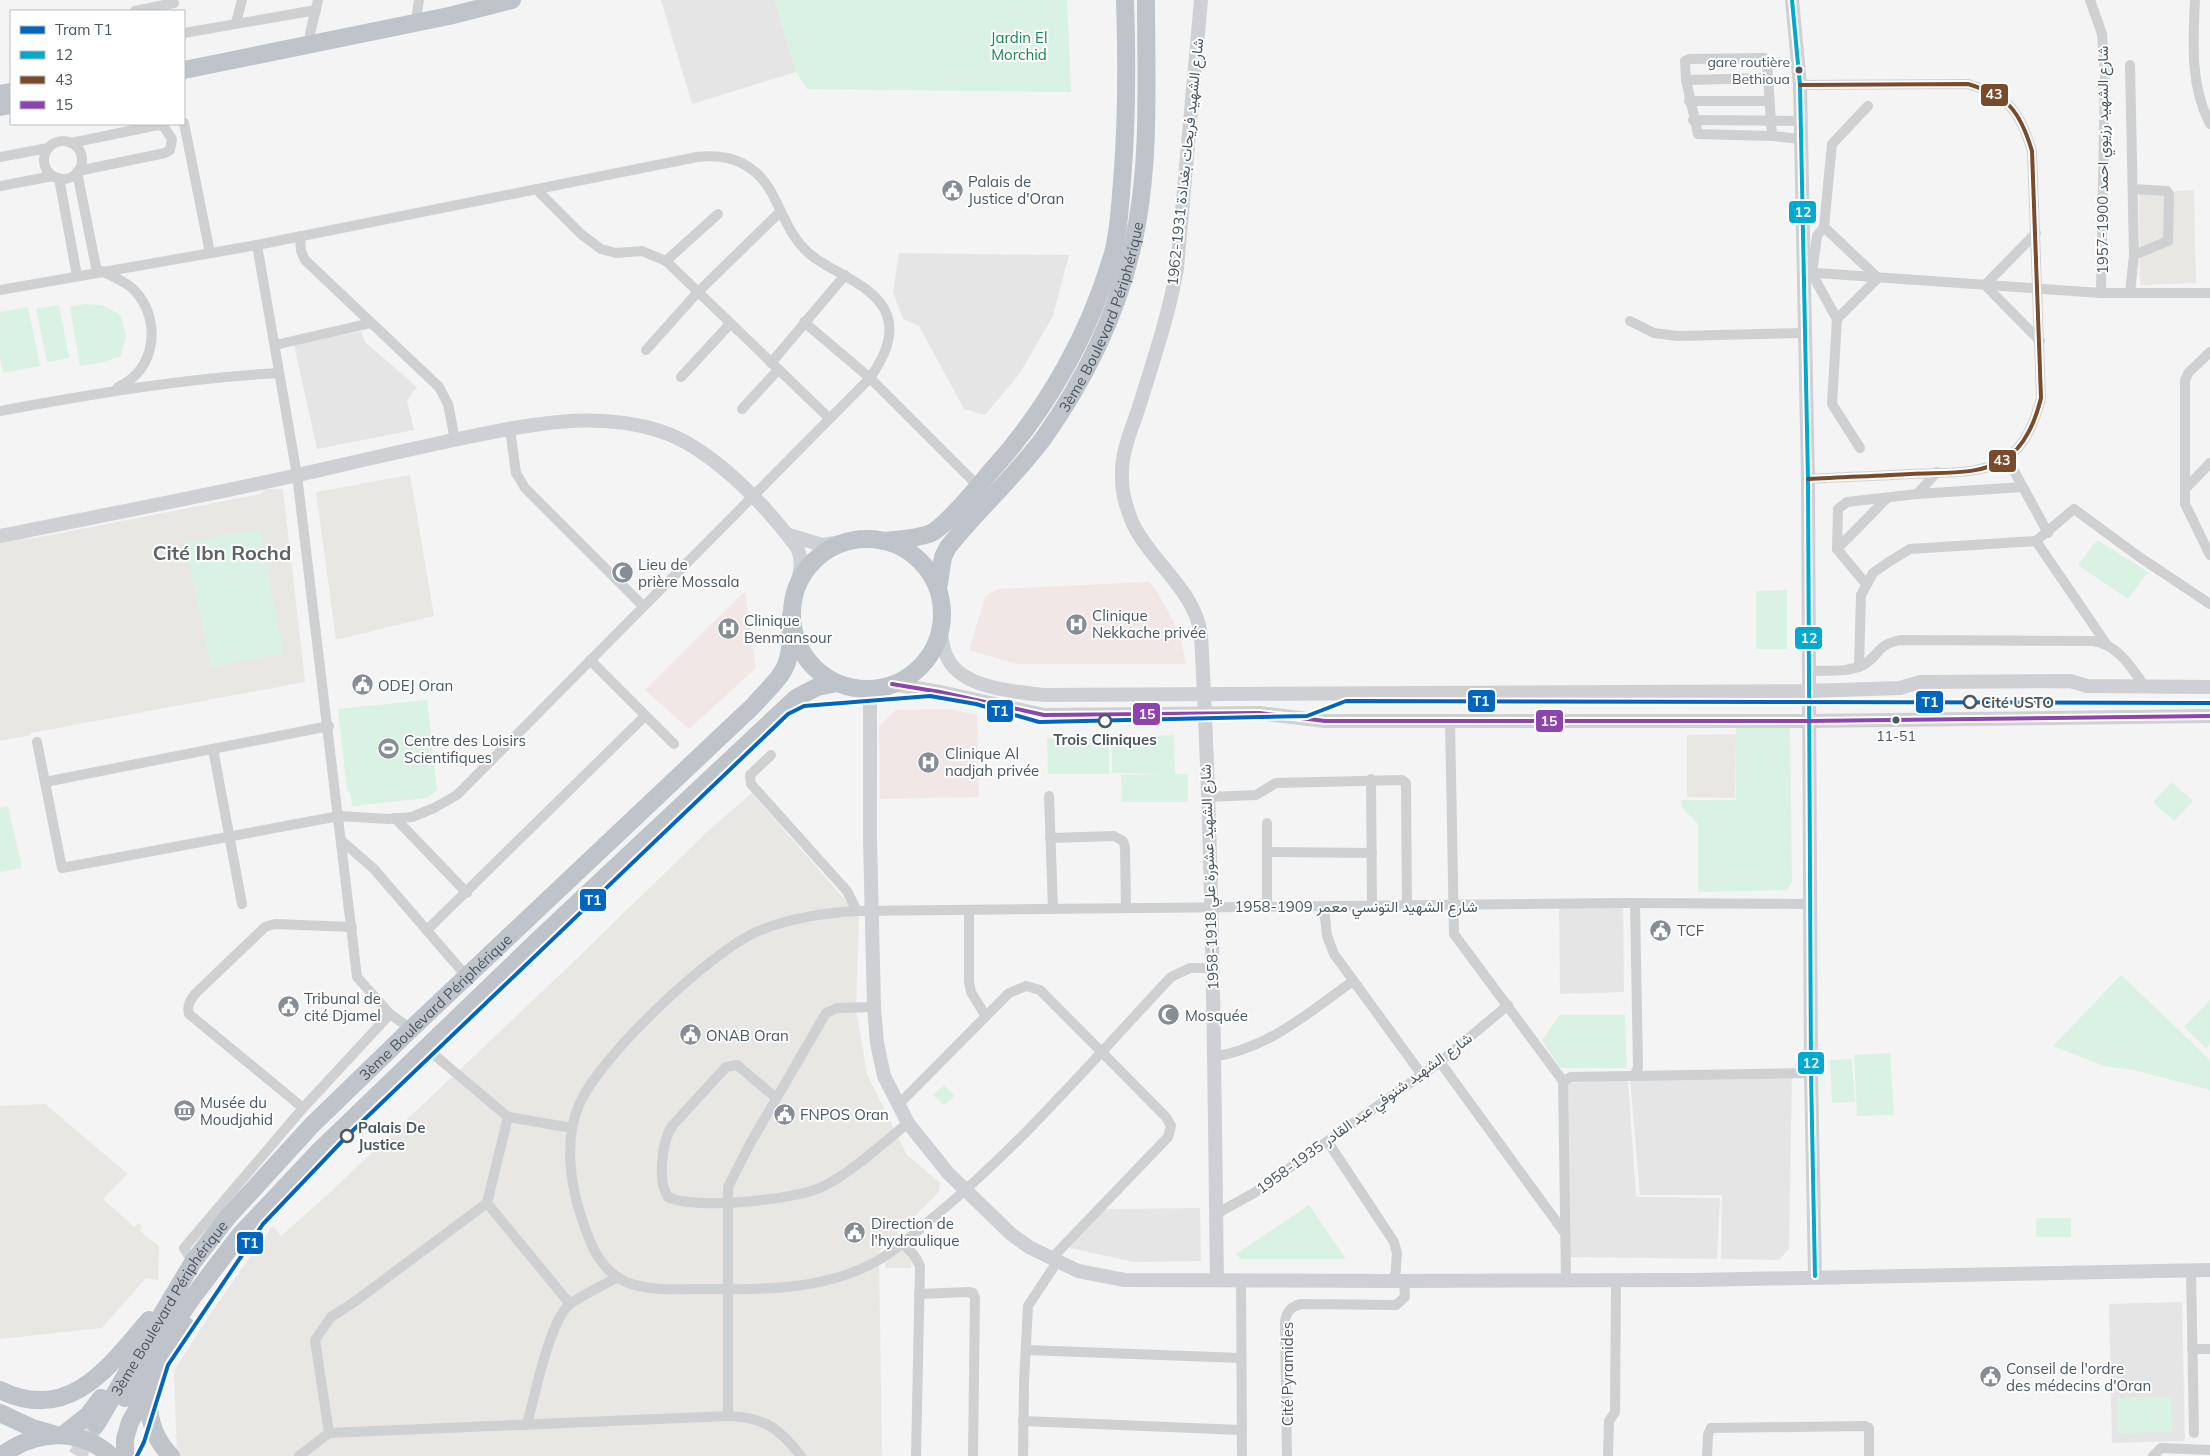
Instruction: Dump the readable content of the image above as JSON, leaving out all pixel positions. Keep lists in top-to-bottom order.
{
  "streets": {
    "highway": ["3ème Boulevard Périphérique"],
    "street": [
      "شارع الشهيد رزيوي احمد 1900-1957",
      "شارع الشهيد فريحات بغدادة 1931-1962",
      "شارع الشهيد عشورة علي 1918-1958",
      "شارع الشهيد التونسي معمر 1909-1958",
      "شارع الشهيد شنوفي عبد القادر 1935-1958",
      "Cité Pyramides"
    ]
  },
  "crossings": [
    ["شارع الشهيد فريحات بغدادة 1931-1962", "شارع الشهيد عشورة علي 1918-1958"],
    ["شارع الشهيد عشورة علي 1918-1958", "شارع الشهيد التونسي معمر 1909-1958"],
    ["شارع الشهيد عشورة علي 1918-1958", "شارع الشهيد شنوفي عبد القادر 1935-1958"]
  ],
  "districts": ["Cité Ibn Rochd"],
  "parks": ["Jardin El Morchid"],
  "places": {
    "other": [
      "gare routière Bethioua",
      "Cité USTO",
      "11-51",
      "Trois Cliniques",
      "Palais De Justice"
    ],
    "public building": [
      "Palais de Justice d'Oran",
      "ODEJ Oran",
      "TCF",
      "Tribunal de cité Djamel",
      "ONAB Oran",
      "FNPOS Oran",
      "Direction de l'hydraulique",
      "Conseil de l'ordre des médecins d'Oran"
    ],
    "mosque": ["Lieu de prière Mossala", "Mosquée"],
    "hospital": ["Clinique Nekkache privée", "Clinique Benmansour", "Clinique Al nadjah privée"],
    "sports": ["Centre des Loisirs Scientifiques"],
    "museum": ["Musée du Moudjahid"]
  },
  "lines": [
    "transit line 12",
    "transit line 43",
    "transit line 15",
    "tram line T1"
  ],
  "legend": [
    "Tram T1",
    "12",
    "43",
    "15"
  ]
}
